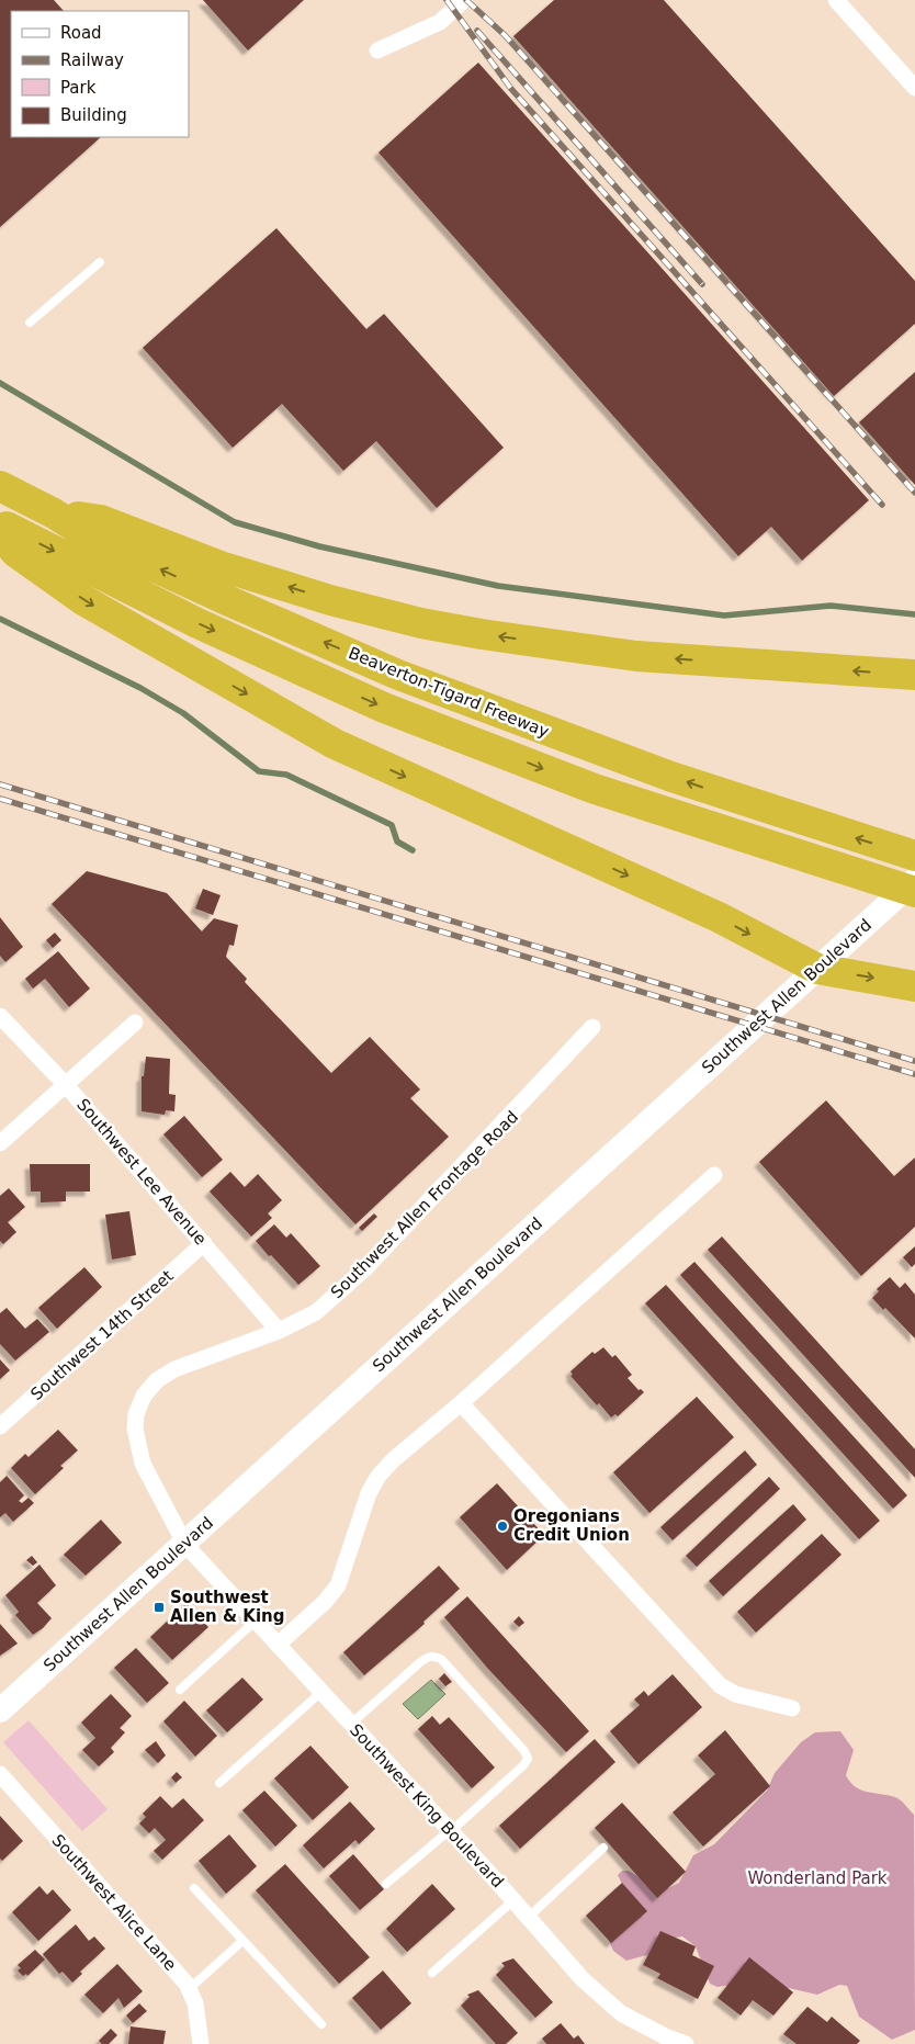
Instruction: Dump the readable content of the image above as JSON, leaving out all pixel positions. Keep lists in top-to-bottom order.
{
  "streets": {
    "highway": ["Beaverton-Tigard Freeway"],
    "main road": ["Southwest Allen Boulevard"],
    "street": [
      "Southwest Lee Avenue",
      "Southwest Allen Frontage Road",
      "Southwest 14th Street",
      "Southwest King Boulevard",
      "Southwest Alice Lane"
    ]
  },
  "crossings": [
    ["Southwest Allen Boulevard", "Southwest Allen Frontage Road"],
    ["Southwest Allen Boulevard", "Southwest King Boulevard"],
    ["Southwest Lee Avenue", "Southwest Allen Frontage Road"],
    ["Southwest Lee Avenue", "Southwest 14th Street"],
    ["Southwest Allen Frontage Road", "Southwest King Boulevard"]
  ],
  "parks": ["Wonderland Park"],
  "places": {
    "other": ["Oregonians Credit Union"],
    "transit": ["Southwest Allen & King"]
  },
  "legend": [
    "Road",
    "Railway",
    "Park",
    "Building"
  ]
}
